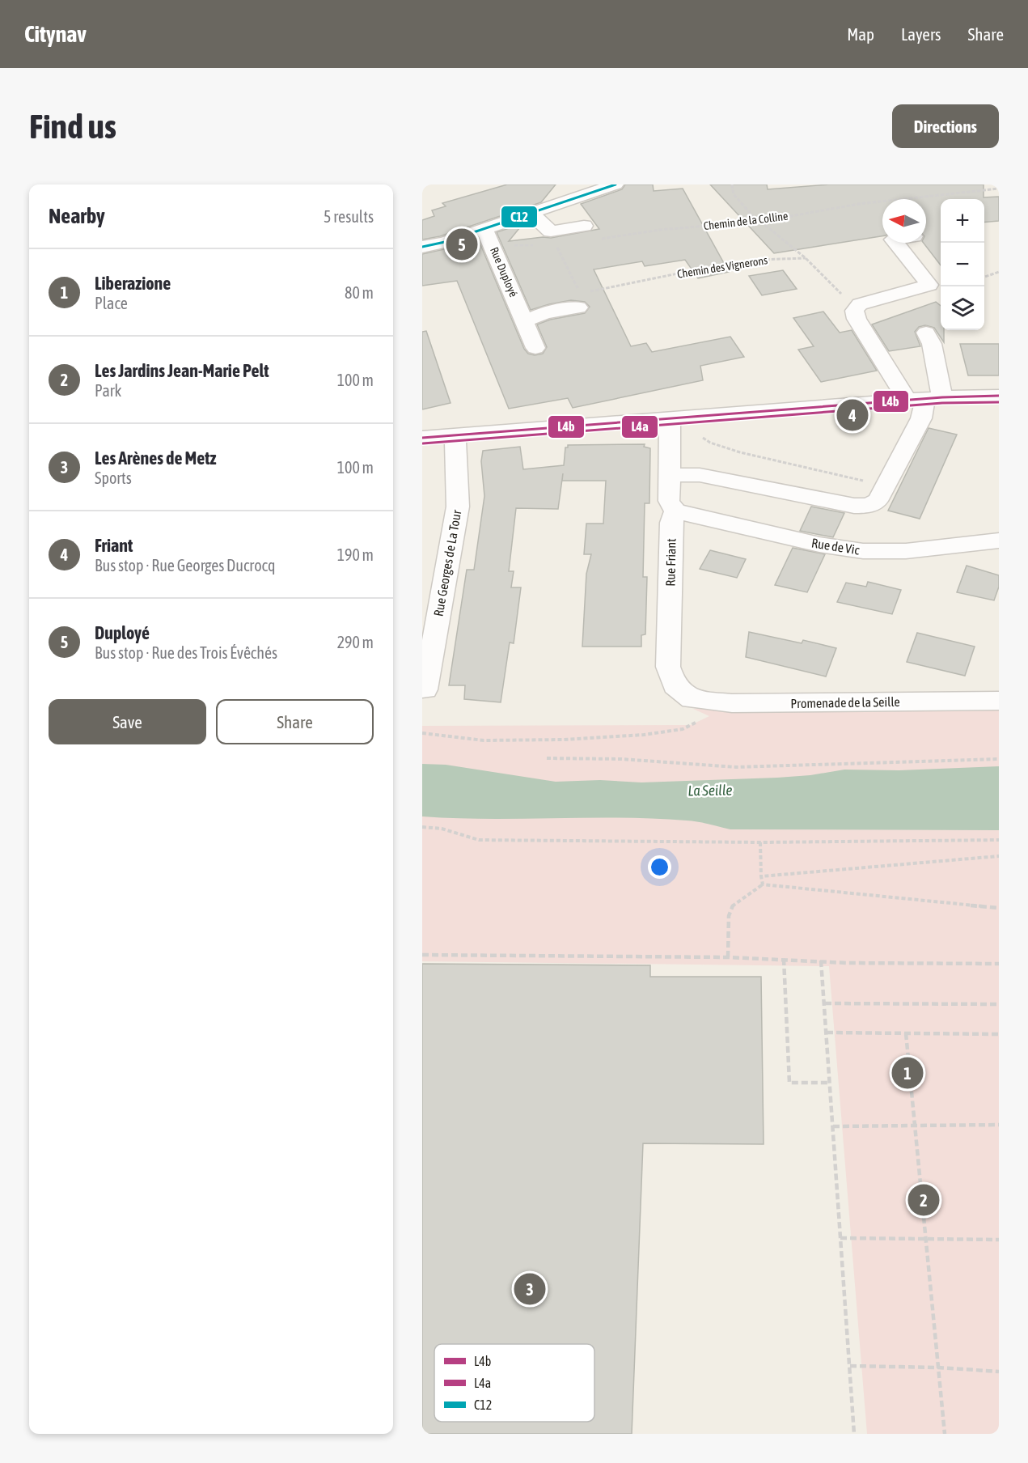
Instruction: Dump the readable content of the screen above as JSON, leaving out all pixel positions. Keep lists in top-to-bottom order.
{
  "streets": {
    "street": [
      "Rue Duployé",
      "Rue de Vic",
      "Rue Friant",
      "Rue Georges de La Tour",
      "Promenade de la Seille"
    ],
    "path": ["Chemin de la Colline", "Chemin des Vignerons"]
  },
  "crossings": [
    ["Rue de Vic", "Rue Friant"],
    ["Rue Friant", "Promenade de la Seille"]
  ],
  "water": ["La Seille"],
  "lines": ["transit line C12", "transit line L4b", "transit line L4a"],
  "legend": ["L4b", "L4a", "C12"],
  "north": "left",
  "page": {
    "header": "Citynav",
    "nav": ["Map", "Layers", "Share"],
    "buttons": [
      "Directions",
      ["Save", "Share"]
    ],
    "title": "Find us",
    "heading": ["Nearby", "5 results"],
    "map_buttons": ["+", "−"],
    "pins": [
      "5",
      "4",
      "1",
      "2",
      "3"
    ],
    "list": [
      {
        "mark": "1",
        "name": "Liberazione",
        "note": "Place",
        "value": "80 m"
      },
      {
        "mark": "2",
        "name": "Les Jardins Jean-Marie Pelt",
        "note": "Park",
        "value": "100 m"
      },
      {
        "mark": "3",
        "name": "Les Arènes de Metz",
        "note": "Sports",
        "value": "100 m"
      },
      {
        "mark": "4",
        "name": "Friant",
        "note": "Bus stop · Rue Georges Ducrocq",
        "value": "190 m"
      },
      {
        "mark": "5",
        "name": "Duployé",
        "note": "Bus stop · Rue des Trois Évêchés",
        "value": "290 m"
      }
    ]
  }
}
